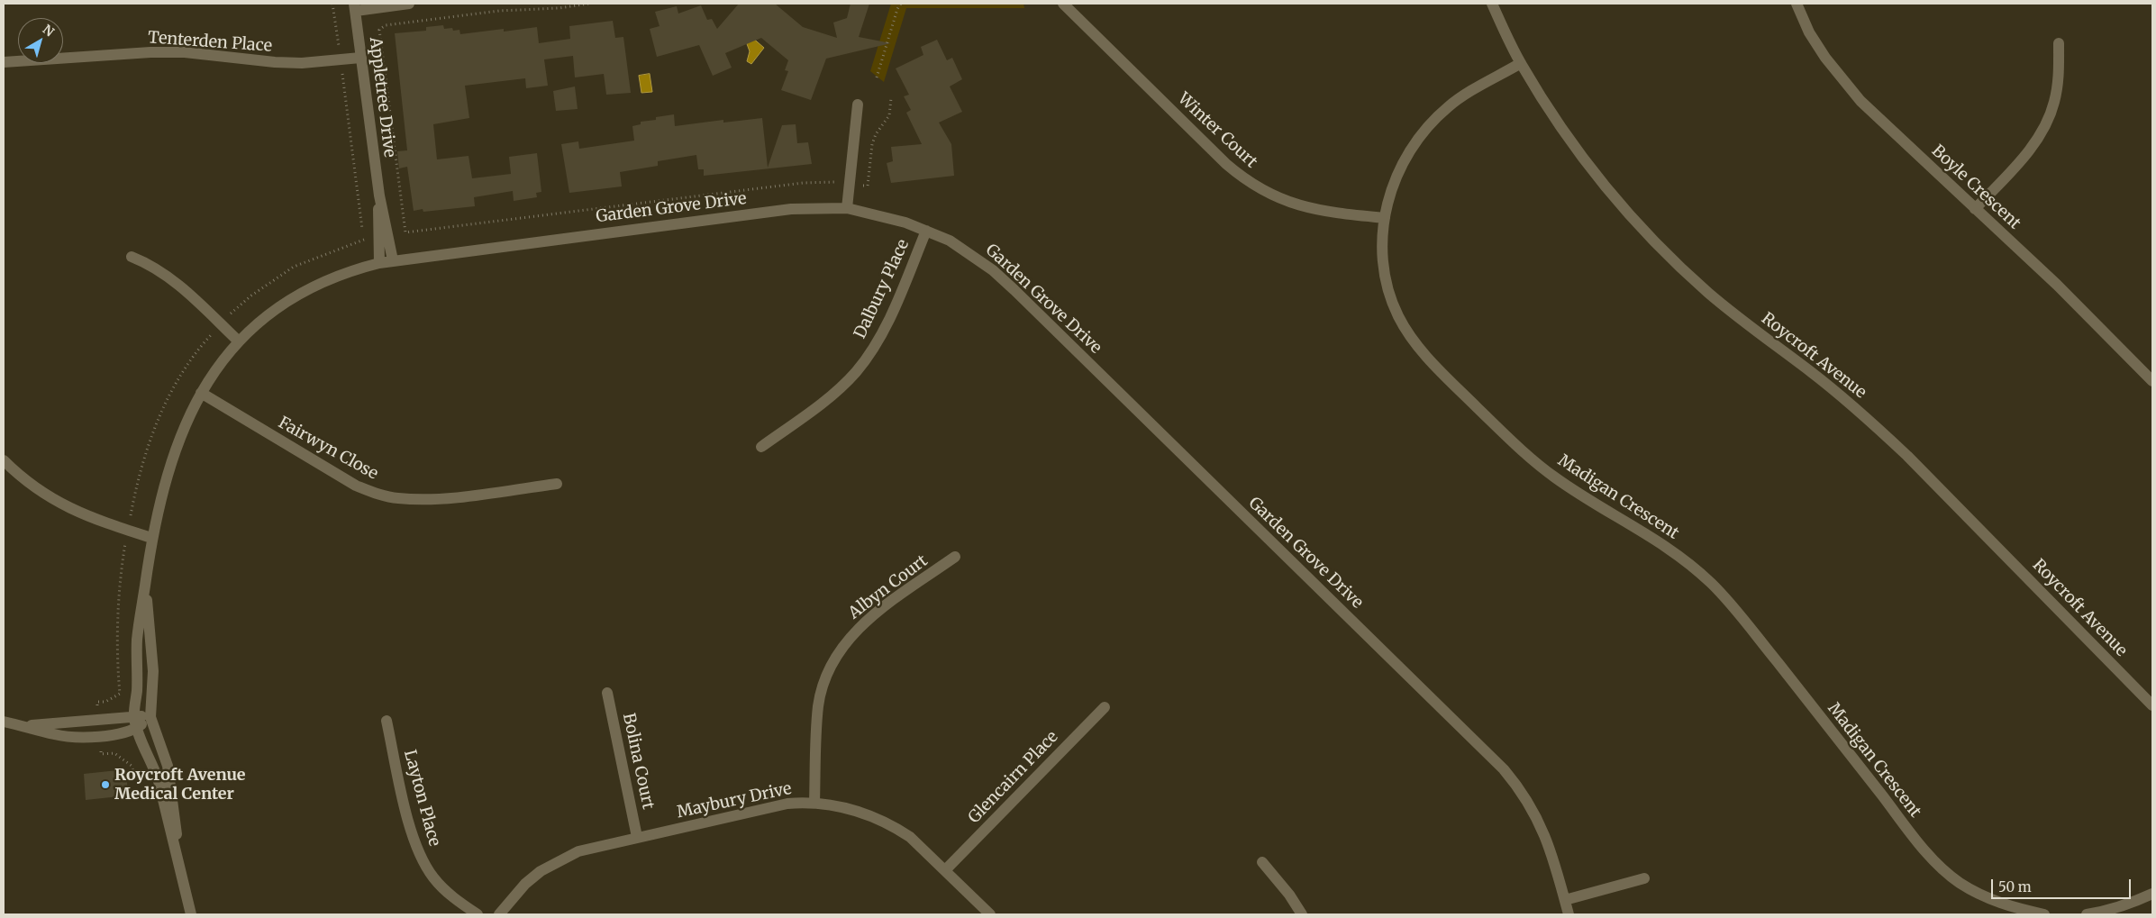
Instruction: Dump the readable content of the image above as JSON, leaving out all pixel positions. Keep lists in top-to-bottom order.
{
  "streets": {
    "street": [
      "Tenterden Place",
      "Appletree Drive",
      "Winter Court",
      "Boyle Crescent",
      "Garden Grove Drive",
      "Dalbury Place",
      "Roycroft Avenue",
      "Fairwyn Close",
      "Madigan Crescent",
      "Albyn Court",
      "Bolina Court",
      "Glencairn Place",
      "Layton Place",
      "Maybury Drive"
    ]
  },
  "crossings": [
    ["Tenterden Place", "Appletree Drive"],
    ["Appletree Drive", "Garden Grove Drive"],
    ["Winter Court", "Madigan Crescent"],
    ["Garden Grove Drive", "Dalbury Place"],
    ["Garden Grove Drive", "Fairwyn Close"],
    ["Roycroft Avenue", "Madigan Crescent"],
    ["Albyn Court", "Maybury Drive"],
    ["Bolina Court", "Maybury Drive"],
    ["Glencairn Place", "Maybury Drive"]
  ],
  "places": ["Roycroft Avenue Medical Center"],
  "scale_bar": "50 m",
  "north": "top right"
}
